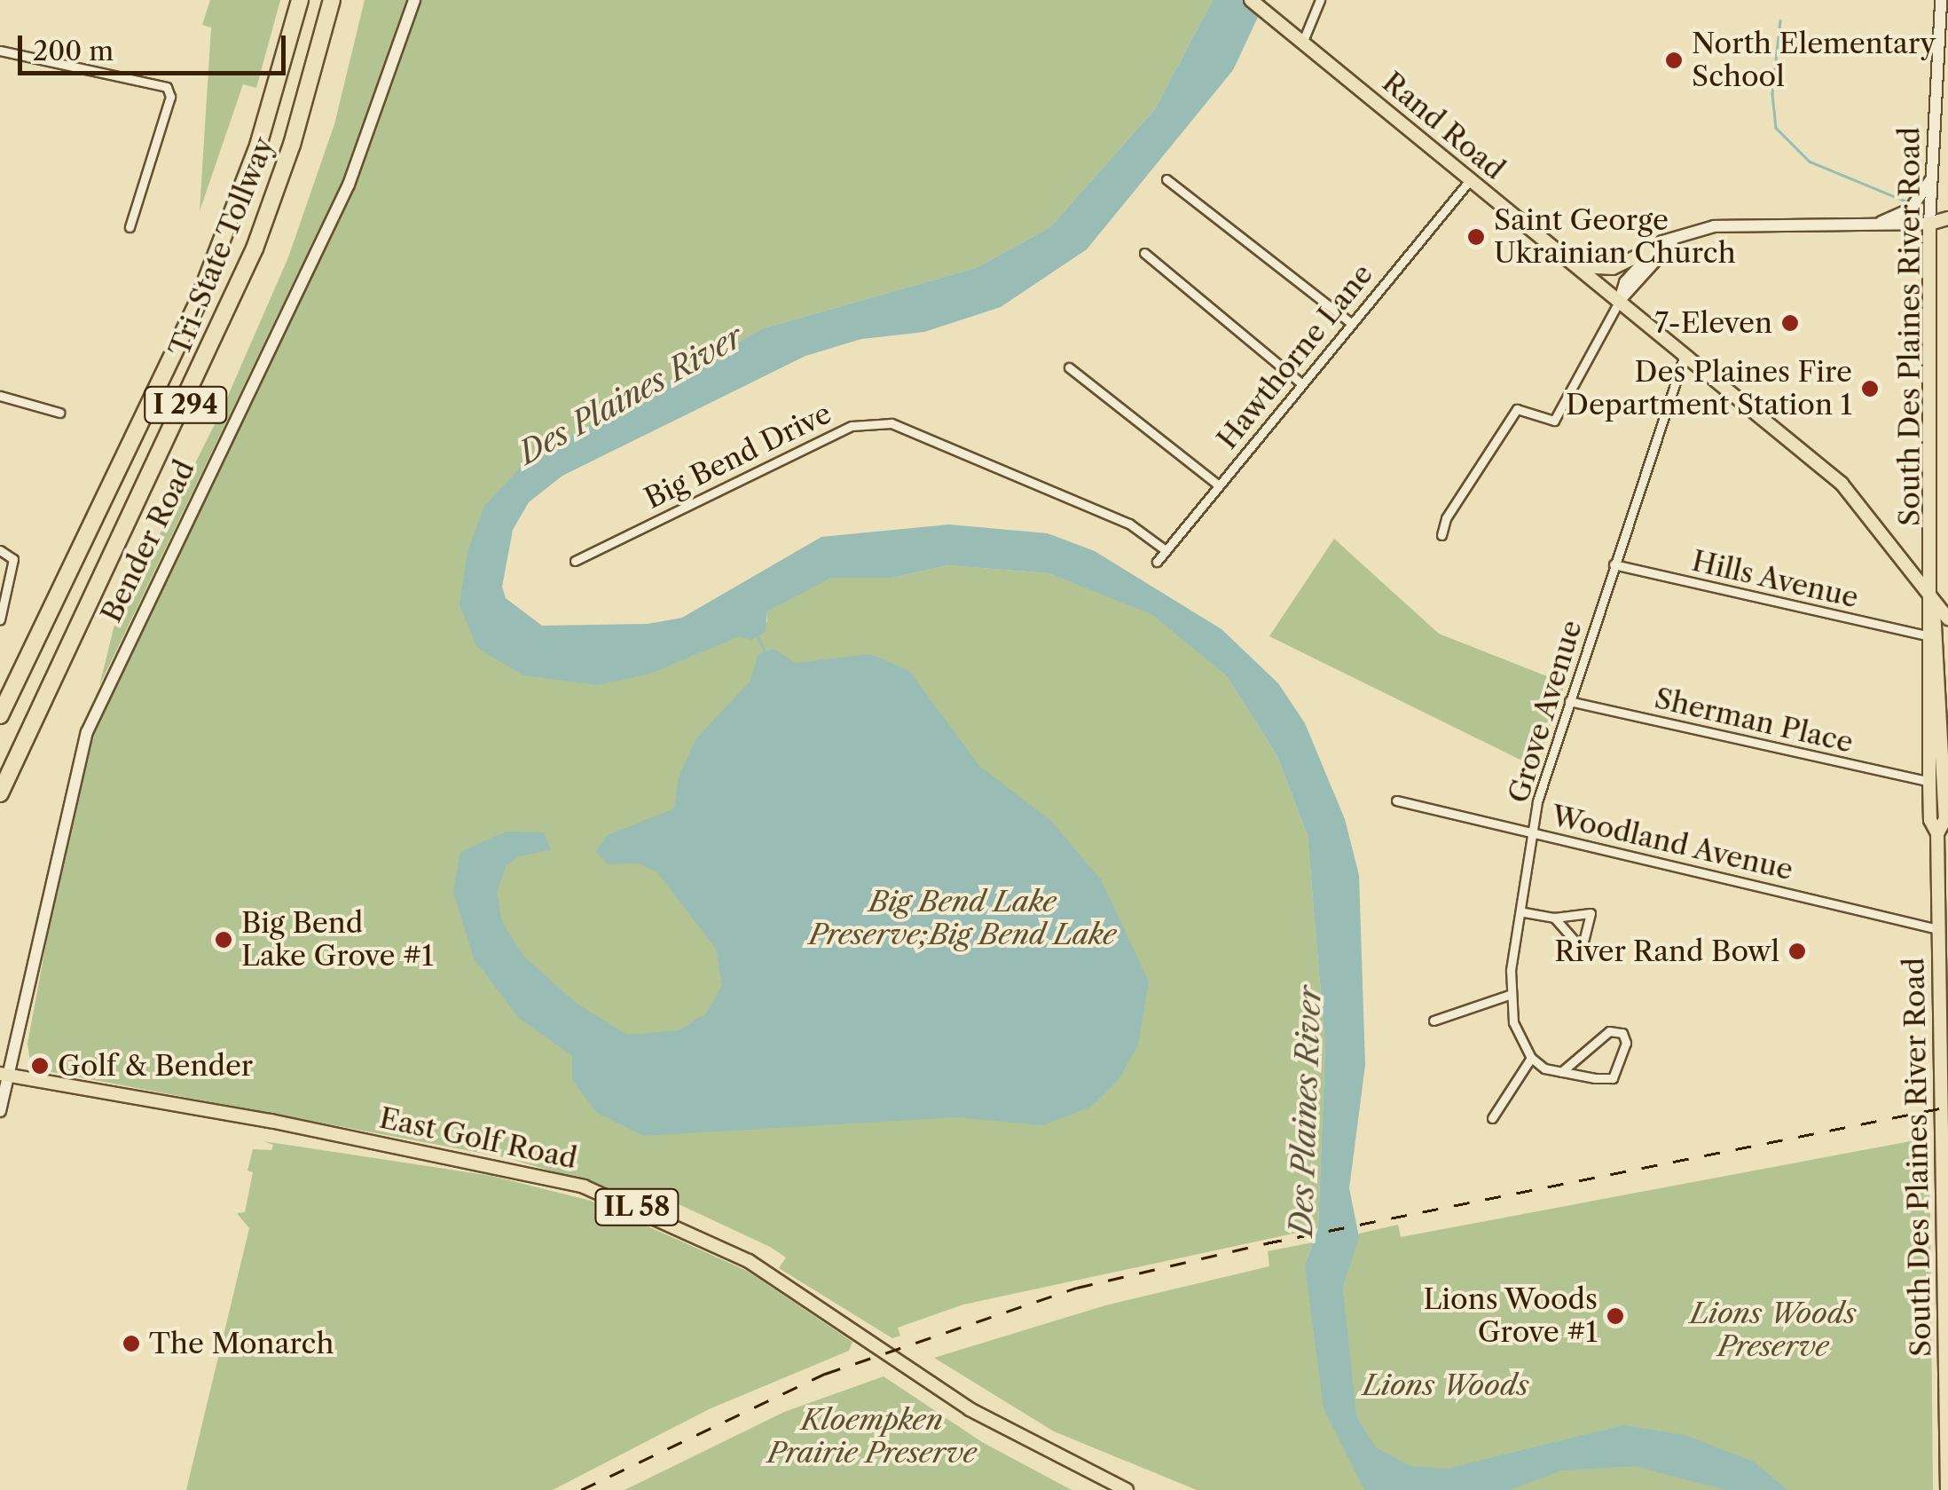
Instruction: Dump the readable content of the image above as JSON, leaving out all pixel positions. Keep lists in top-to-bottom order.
{
  "streets": {
    "highway": ["Tri-State Tollway", "I 294"],
    "main road": [
      "Rand Road",
      "South Des Plaines River Road",
      "East Golf Road",
      "IL 58"
    ],
    "street": [
      "Hawthorne Lane",
      "Big Bend Drive",
      "Bender Road",
      "Hills Avenue",
      "Grove Avenue",
      "Sherman Place",
      "Woodland Avenue"
    ]
  },
  "crossings": [
    ["Rand Road", "South Des Plaines River Road"],
    ["Rand Road", "Hawthorne Lane"],
    ["Rand Road", "Grove Avenue"],
    ["South Des Plaines River Road", "Hills Avenue"],
    ["South Des Plaines River Road", "Sherman Place"],
    ["South Des Plaines River Road", "Woodland Avenue"],
    ["Hawthorne Lane", "Big Bend Drive"],
    ["Bender Road", "East Golf Road"],
    ["Hills Avenue", "Grove Avenue"],
    ["Grove Avenue", "Sherman Place"],
    ["Grove Avenue", "Woodland Avenue"]
  ],
  "water": ["Des Plaines River"],
  "parks": [
    "Big Bend Lake Preserve;Big Bend Lake",
    "Lions Woods Preserve",
    "Lions Woods",
    "Kloempken Prairie Preserve"
  ],
  "places": [
    "North Elementary School",
    "Saint George Ukrainian Church",
    "7-Eleven",
    "Des Plaines Fire Department Station 1",
    "Big Bend Lake Grove #1",
    "River Rand Bowl",
    "Golf & Bender",
    "Lions Woods Grove #1",
    "The Monarch"
  ],
  "scale_bar": "200 m"
}
